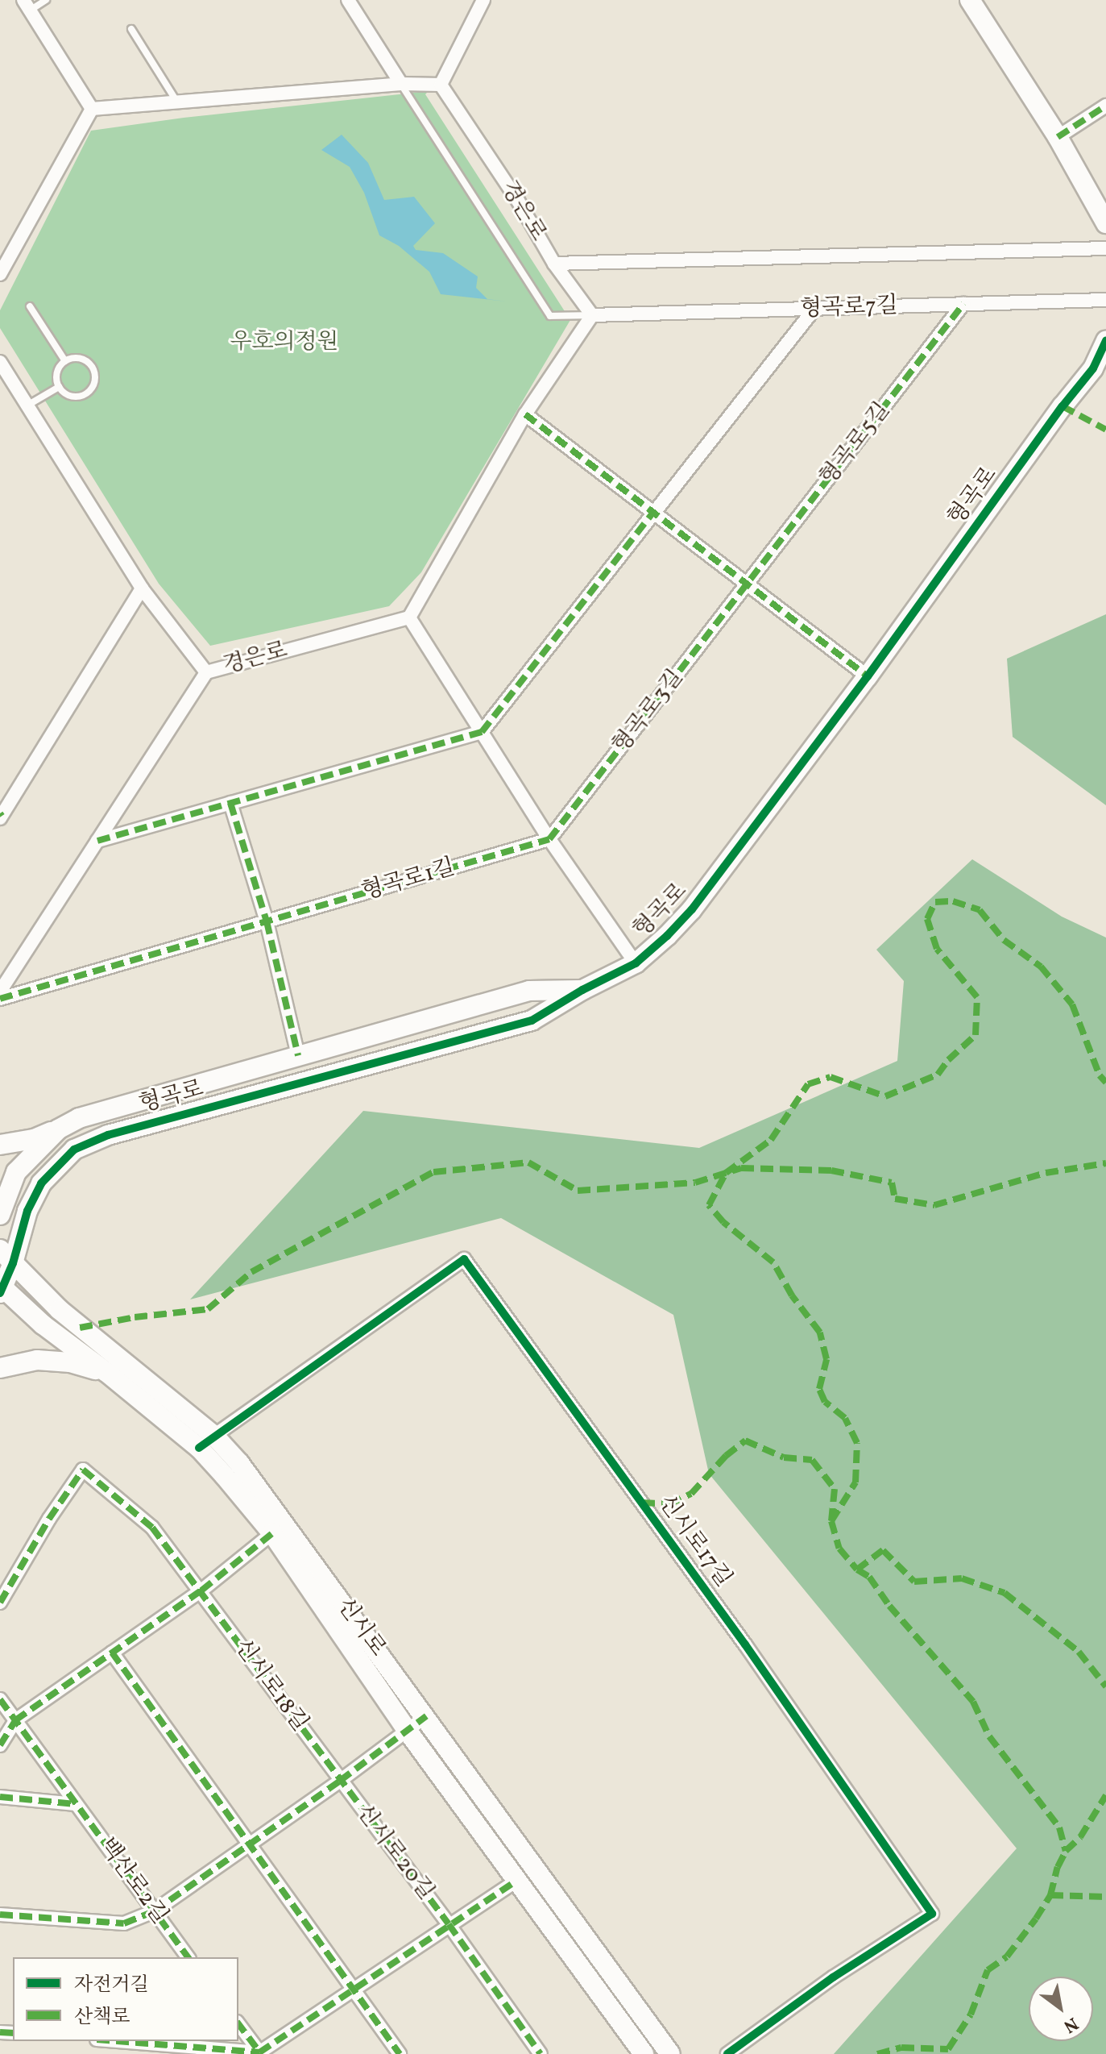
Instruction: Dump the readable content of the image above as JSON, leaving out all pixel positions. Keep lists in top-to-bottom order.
{
  "streets": {
    "street": [
      "경은로",
      "형곡로7길",
      "형곡로5길",
      "형곡로",
      "형곡로3길",
      "형곡로1길",
      "신시로17길",
      "신시로",
      "신시로18길",
      "신시로20길",
      "백산로2길"
    ]
  },
  "crossings": [
    ["경은로", "형곡로7길"],
    ["형곡로7길", "형곡로5길"],
    ["형곡로5길", "형곡로3길"],
    ["형곡로", "신시로"],
    ["형곡로3길", "형곡로1길"],
    ["신시로17길", "신시로"],
    ["신시로18길", "신시로20길"]
  ],
  "parks": ["우호의정원"],
  "legend": ["자전거길", "산책로"],
  "north": "bottom right"
}
